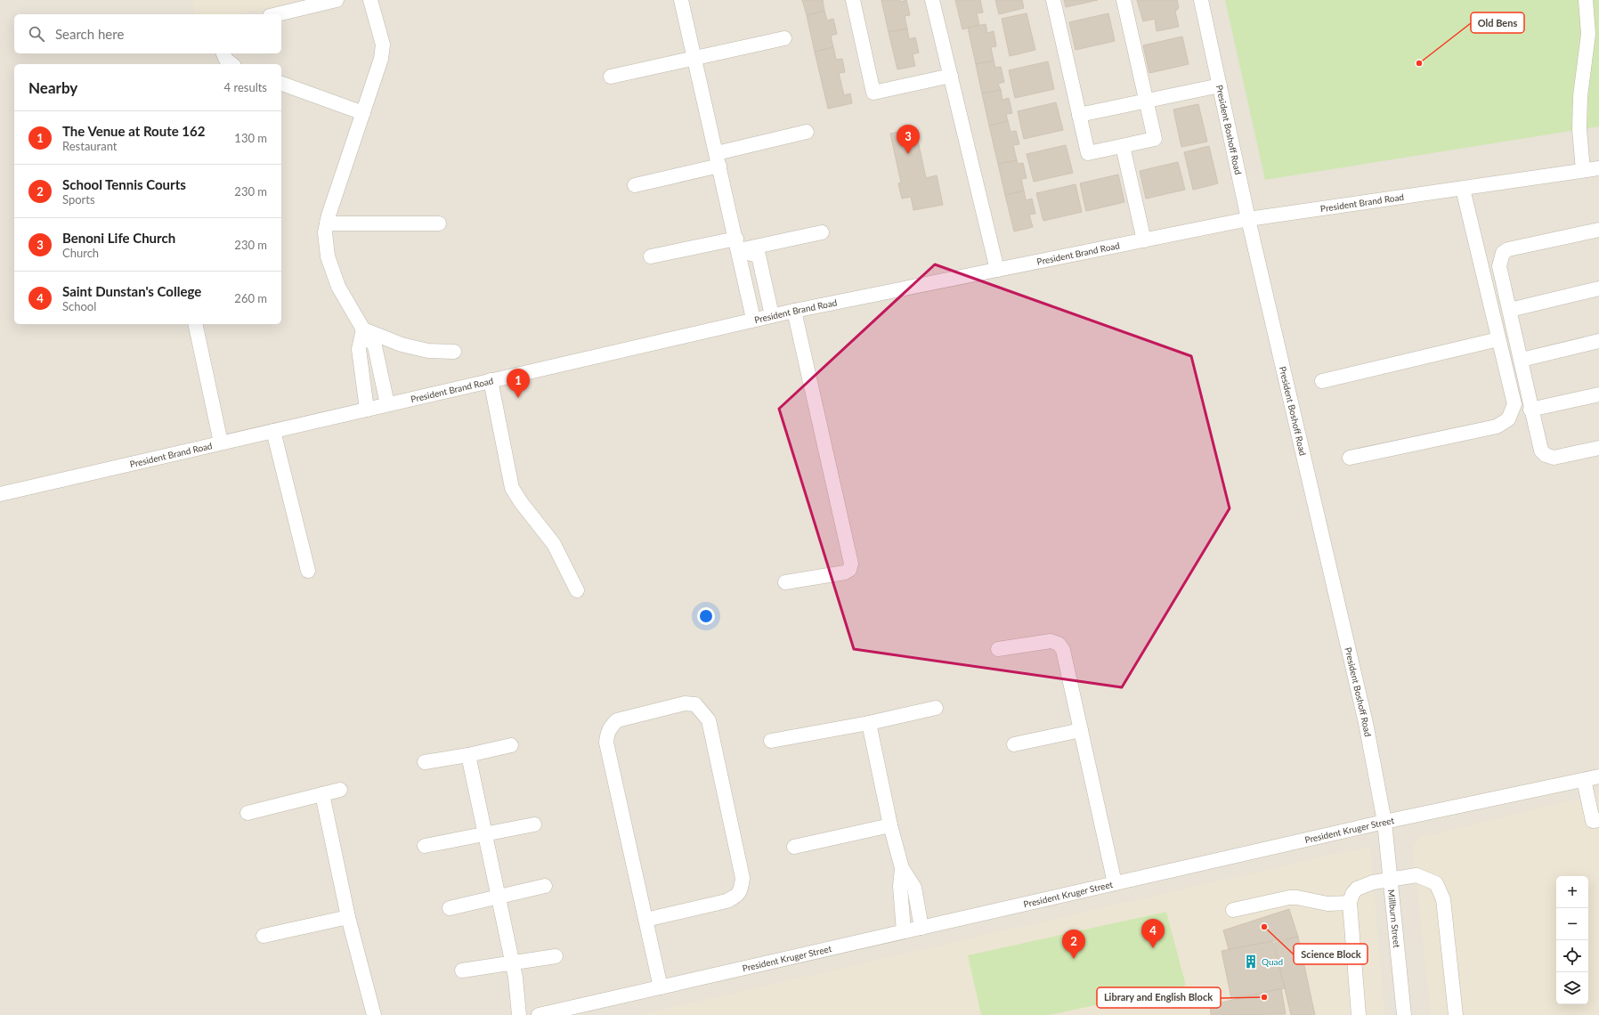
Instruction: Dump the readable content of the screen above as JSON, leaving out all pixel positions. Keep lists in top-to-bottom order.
{
  "streets": {
    "street": [
      "President Boshoff Road",
      "President Brand Road",
      "President Kruger Street",
      "Millburn Street"
    ]
  },
  "crossings": [
    ["President Boshoff Road", "President Brand Road"],
    ["President Boshoff Road", "President Kruger Street"],
    ["President Boshoff Road", "Millburn Street"],
    ["President Kruger Street", "Millburn Street"]
  ],
  "places": {
    "other": ["Old Bens", "Science Block", "Library and English Block"],
    "building": ["Quad"]
  },
  "page": {
    "search": "Search here",
    "heading": ["Nearby", "4 results"],
    "list": [
      {
        "mark": "1",
        "name": "The Venue at Route 162",
        "note": "Restaurant",
        "value": "130 m"
      },
      {
        "mark": "2",
        "name": "School Tennis Courts",
        "note": "Sports",
        "value": "230 m"
      },
      {
        "mark": "3",
        "name": "Benoni Life Church",
        "note": "Church",
        "value": "230 m"
      },
      {
        "mark": "4",
        "name": "Saint Dunstan's College",
        "note": "School",
        "value": "260 m"
      }
    ],
    "pins": [
      "3",
      "1",
      "4",
      "2"
    ],
    "map_buttons": ["+", "−"]
  }
}
